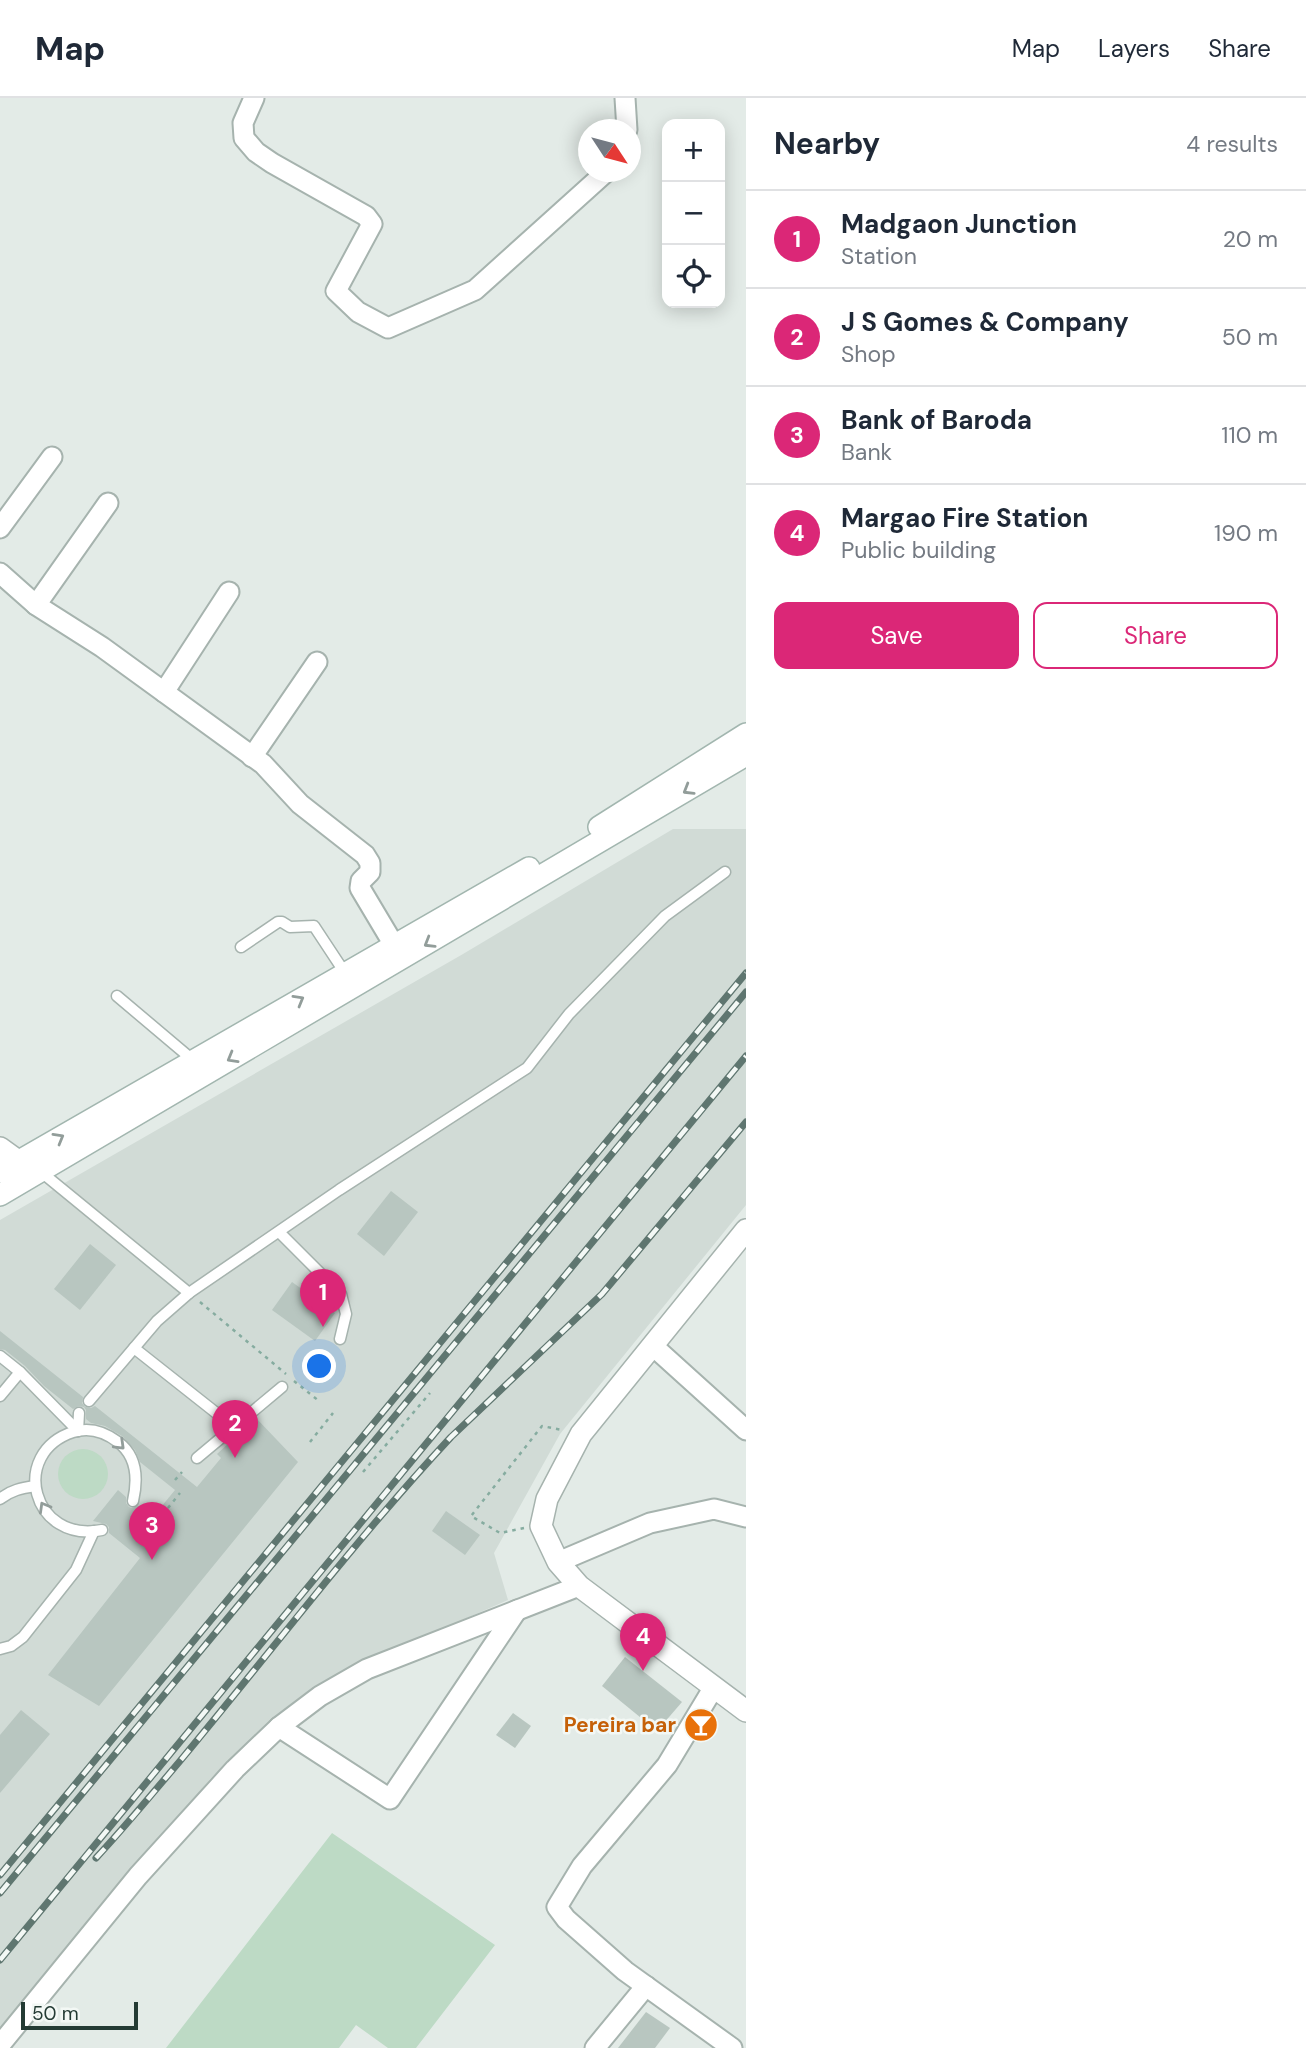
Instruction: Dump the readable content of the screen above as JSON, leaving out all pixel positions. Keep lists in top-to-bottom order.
{
  "places": {
    "bar": ["Pereira bar"]
  },
  "scale_bar": "50 m",
  "north": "bottom right",
  "page": {
    "header": "Map",
    "nav": ["Map", "Layers", "Share"],
    "heading": ["Nearby", "4 results"],
    "map_buttons": ["+", "−"],
    "list": [
      {
        "mark": "1",
        "name": "Madgaon Junction",
        "note": "Station",
        "value": "20 m"
      },
      {
        "mark": "2",
        "name": "J S Gomes & Company",
        "note": "Shop",
        "value": "50 m"
      },
      {
        "mark": "3",
        "name": "Bank of Baroda",
        "note": "Bank",
        "value": "110 m"
      },
      {
        "mark": "4",
        "name": "Margao Fire Station",
        "note": "Public building",
        "value": "190 m"
      }
    ],
    "buttons": ["Save", "Share"],
    "pins": [
      "1",
      "2",
      "3",
      "4"
    ],
    "scale": "50 m"
  }
}
